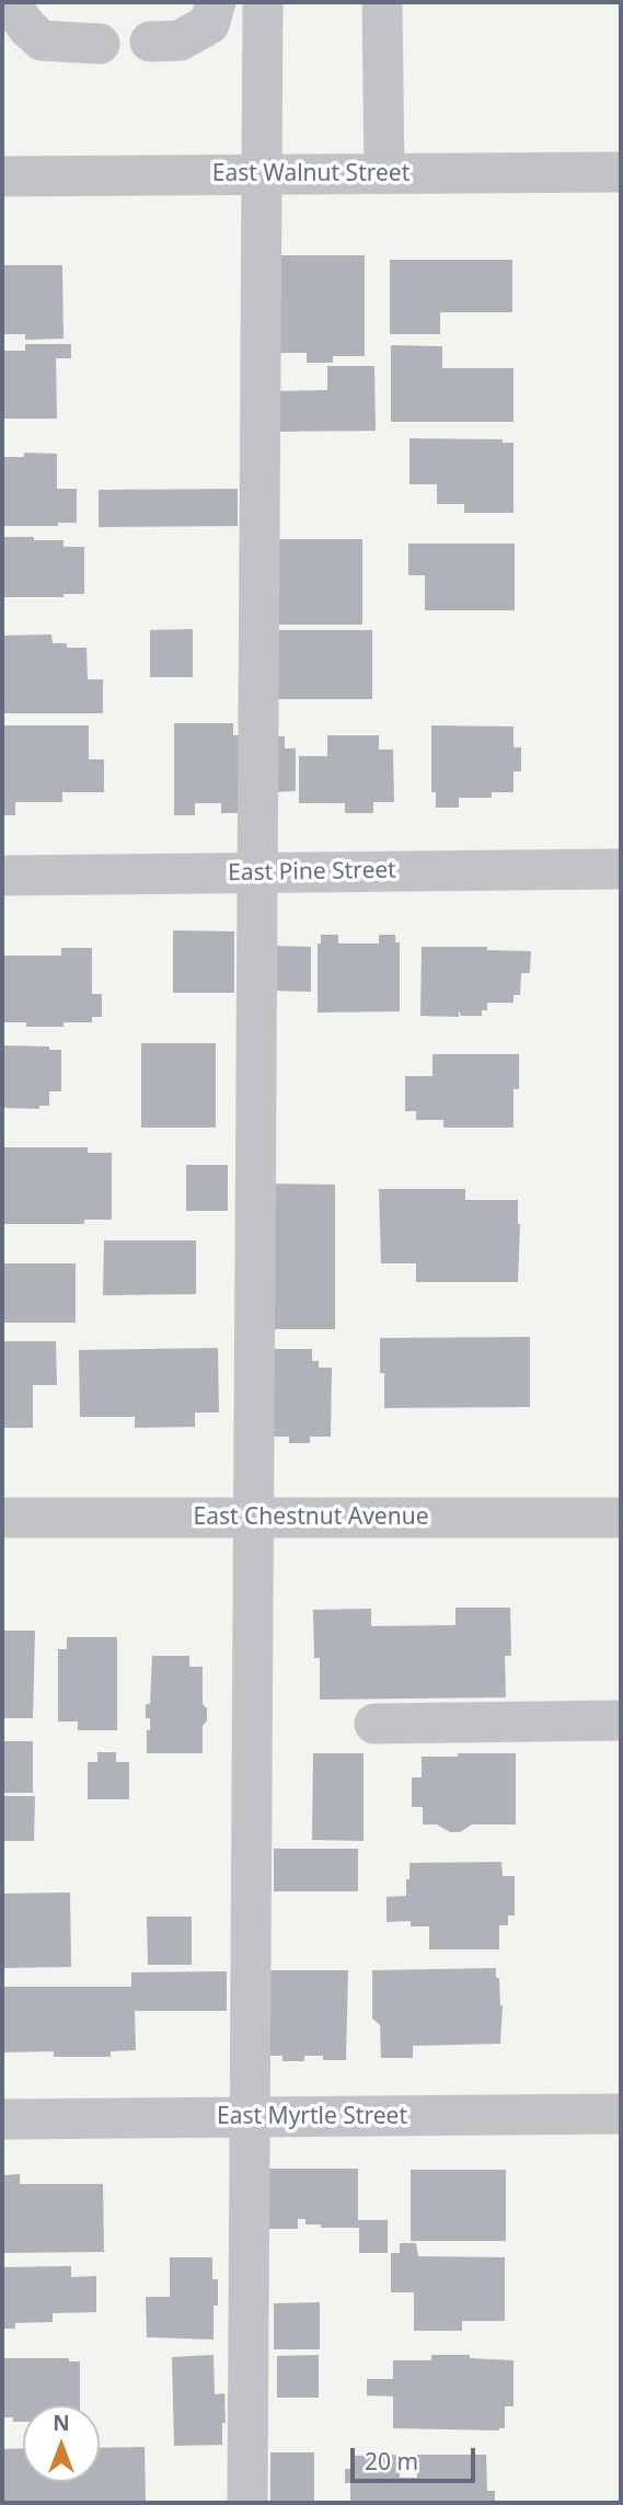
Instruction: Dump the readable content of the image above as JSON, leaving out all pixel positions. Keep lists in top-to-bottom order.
{
  "streets": {
    "street": [
      "East Walnut Street",
      "East Pine Street",
      "East Chestnut Avenue",
      "East Myrtle Street"
    ]
  },
  "scale_bar": "20 m",
  "north": "top"
}
